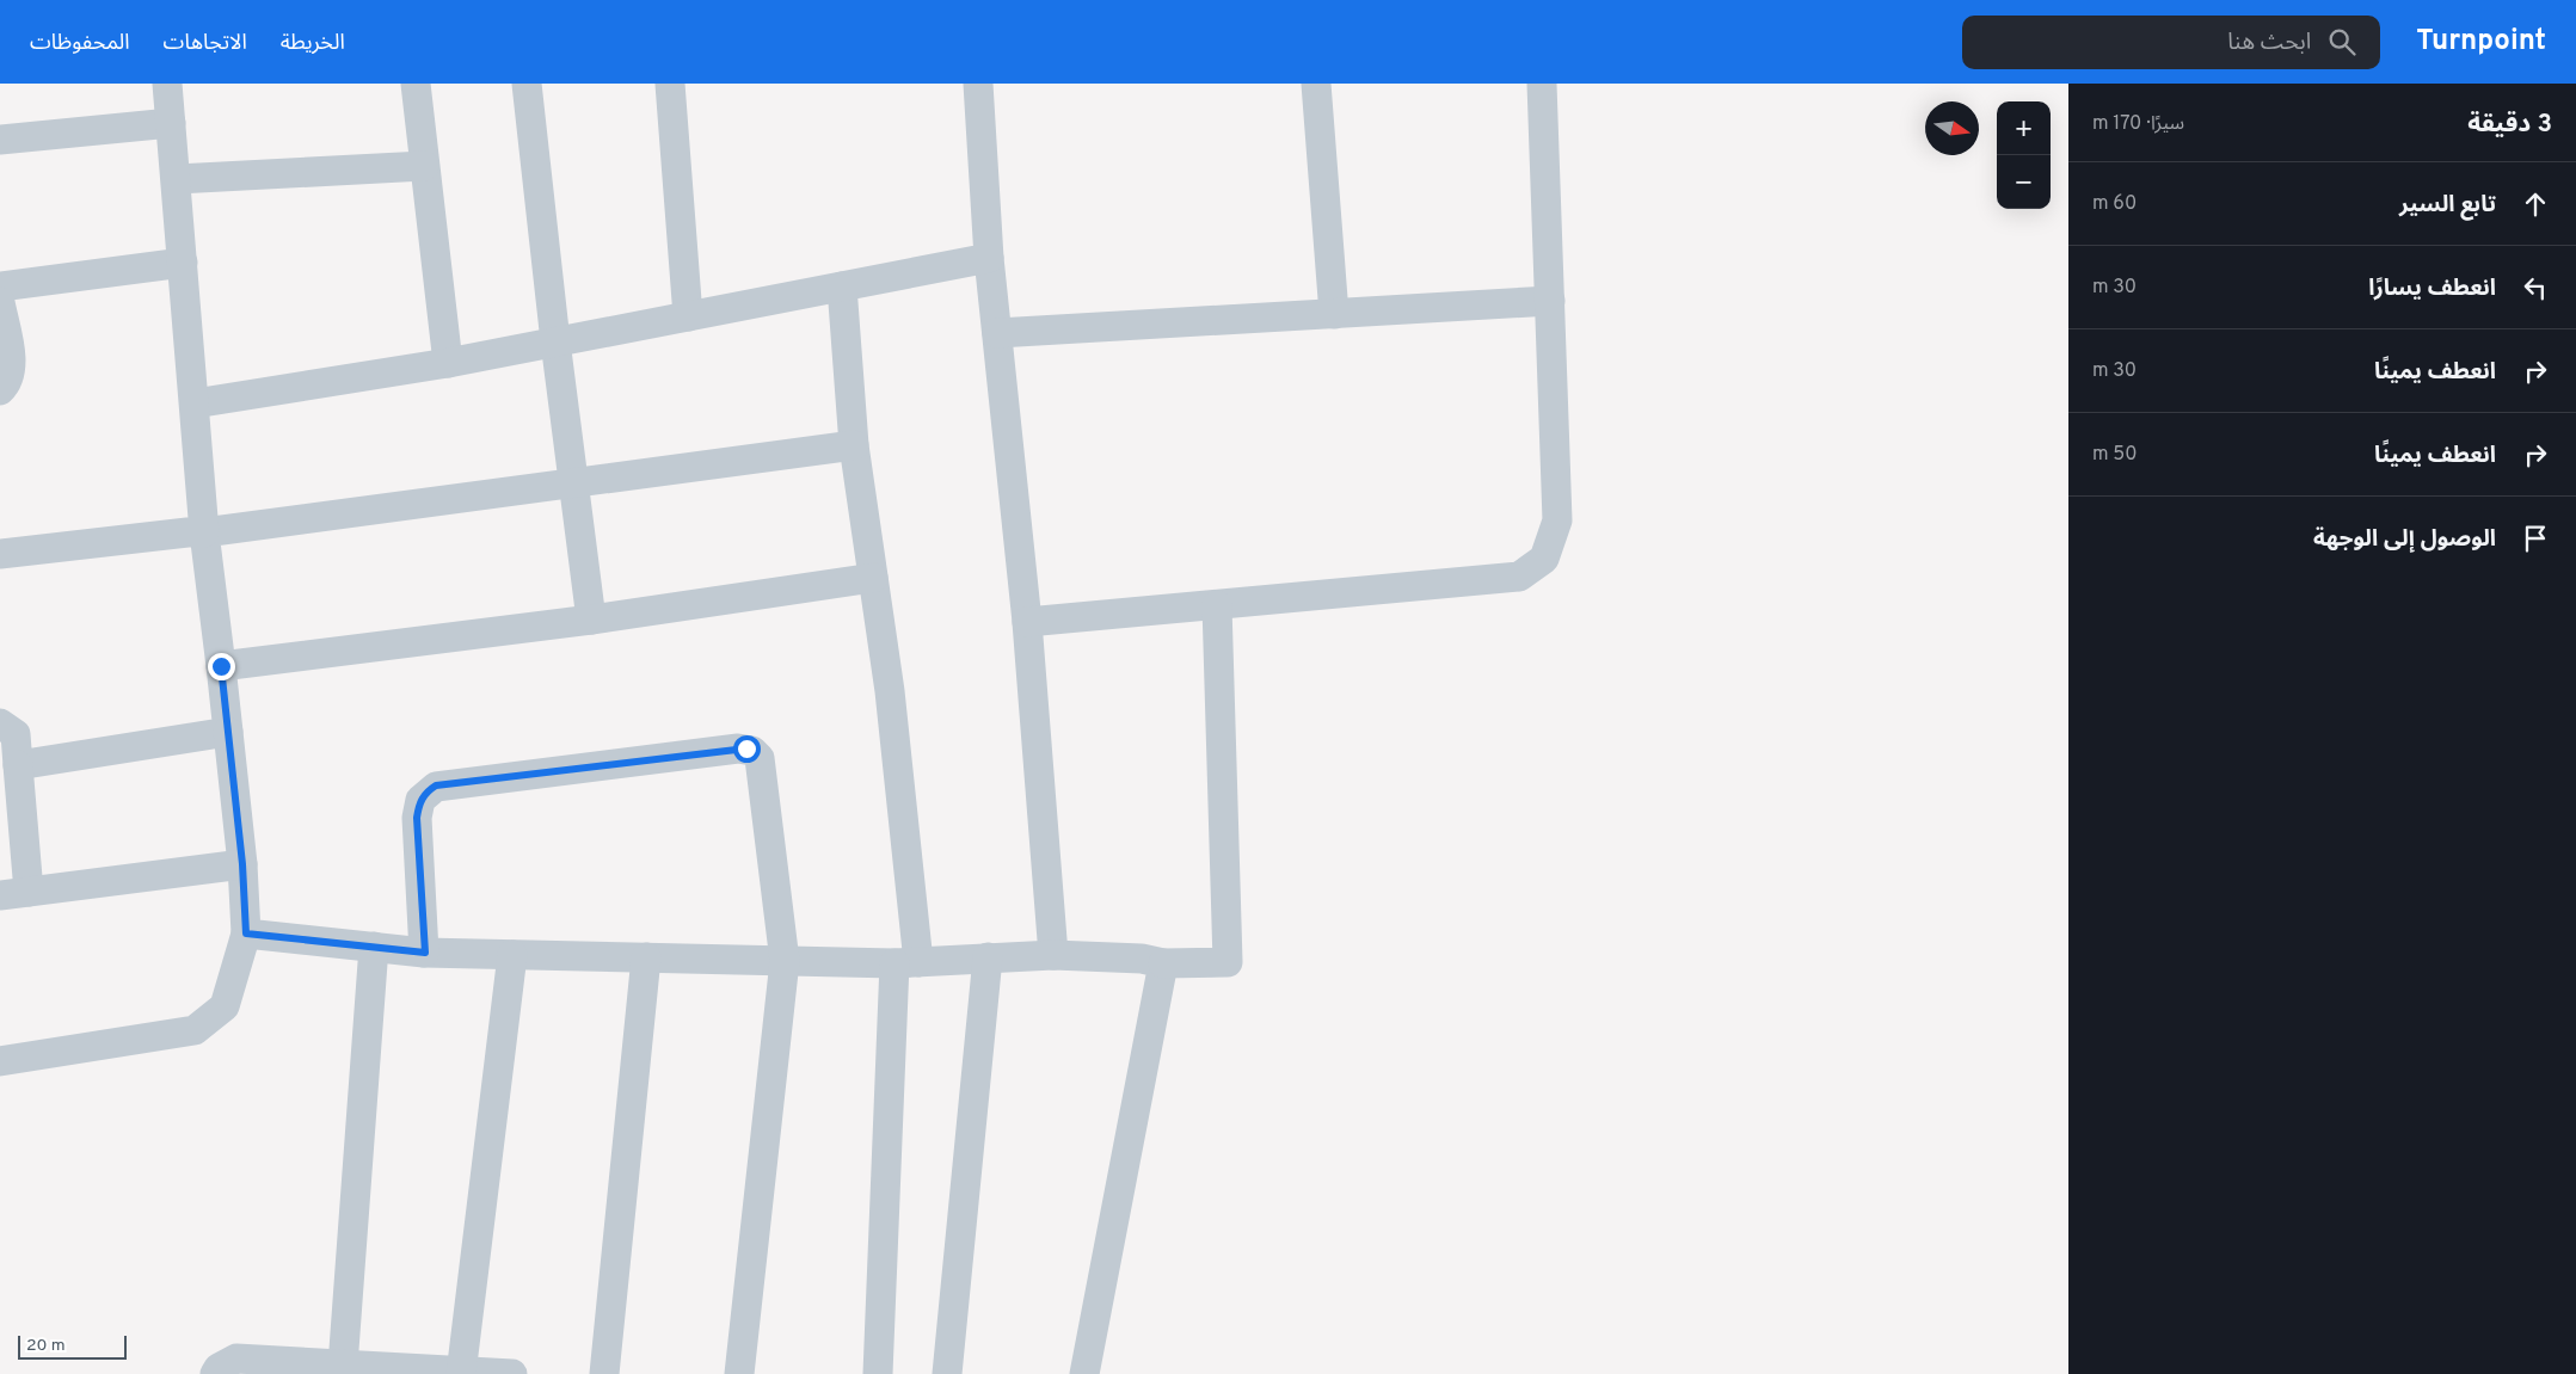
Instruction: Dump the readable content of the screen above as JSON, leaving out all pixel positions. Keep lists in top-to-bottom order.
{
  "scale_bar": "20 m",
  "north": "right",
  "page": {
    "header": "Turnpoint",
    "search": "ابحث هنا",
    "nav": ["الخريطة", "الاتجاهات", "المحفوظات"],
    "heading": ["3 دقيقة", "سيرًا · 170 m"],
    "map_buttons": ["+", "−"],
    "list": [
      ["تابع السير", "60 m"],
      ["انعطف يسارًا", "30 m"],
      ["انعطف يمينًا", "30 m"],
      ["انعطف يمينًا", "50 m"],
      "الوصول إلى الوجهة"
    ],
    "scale": "20 m"
  }
}
